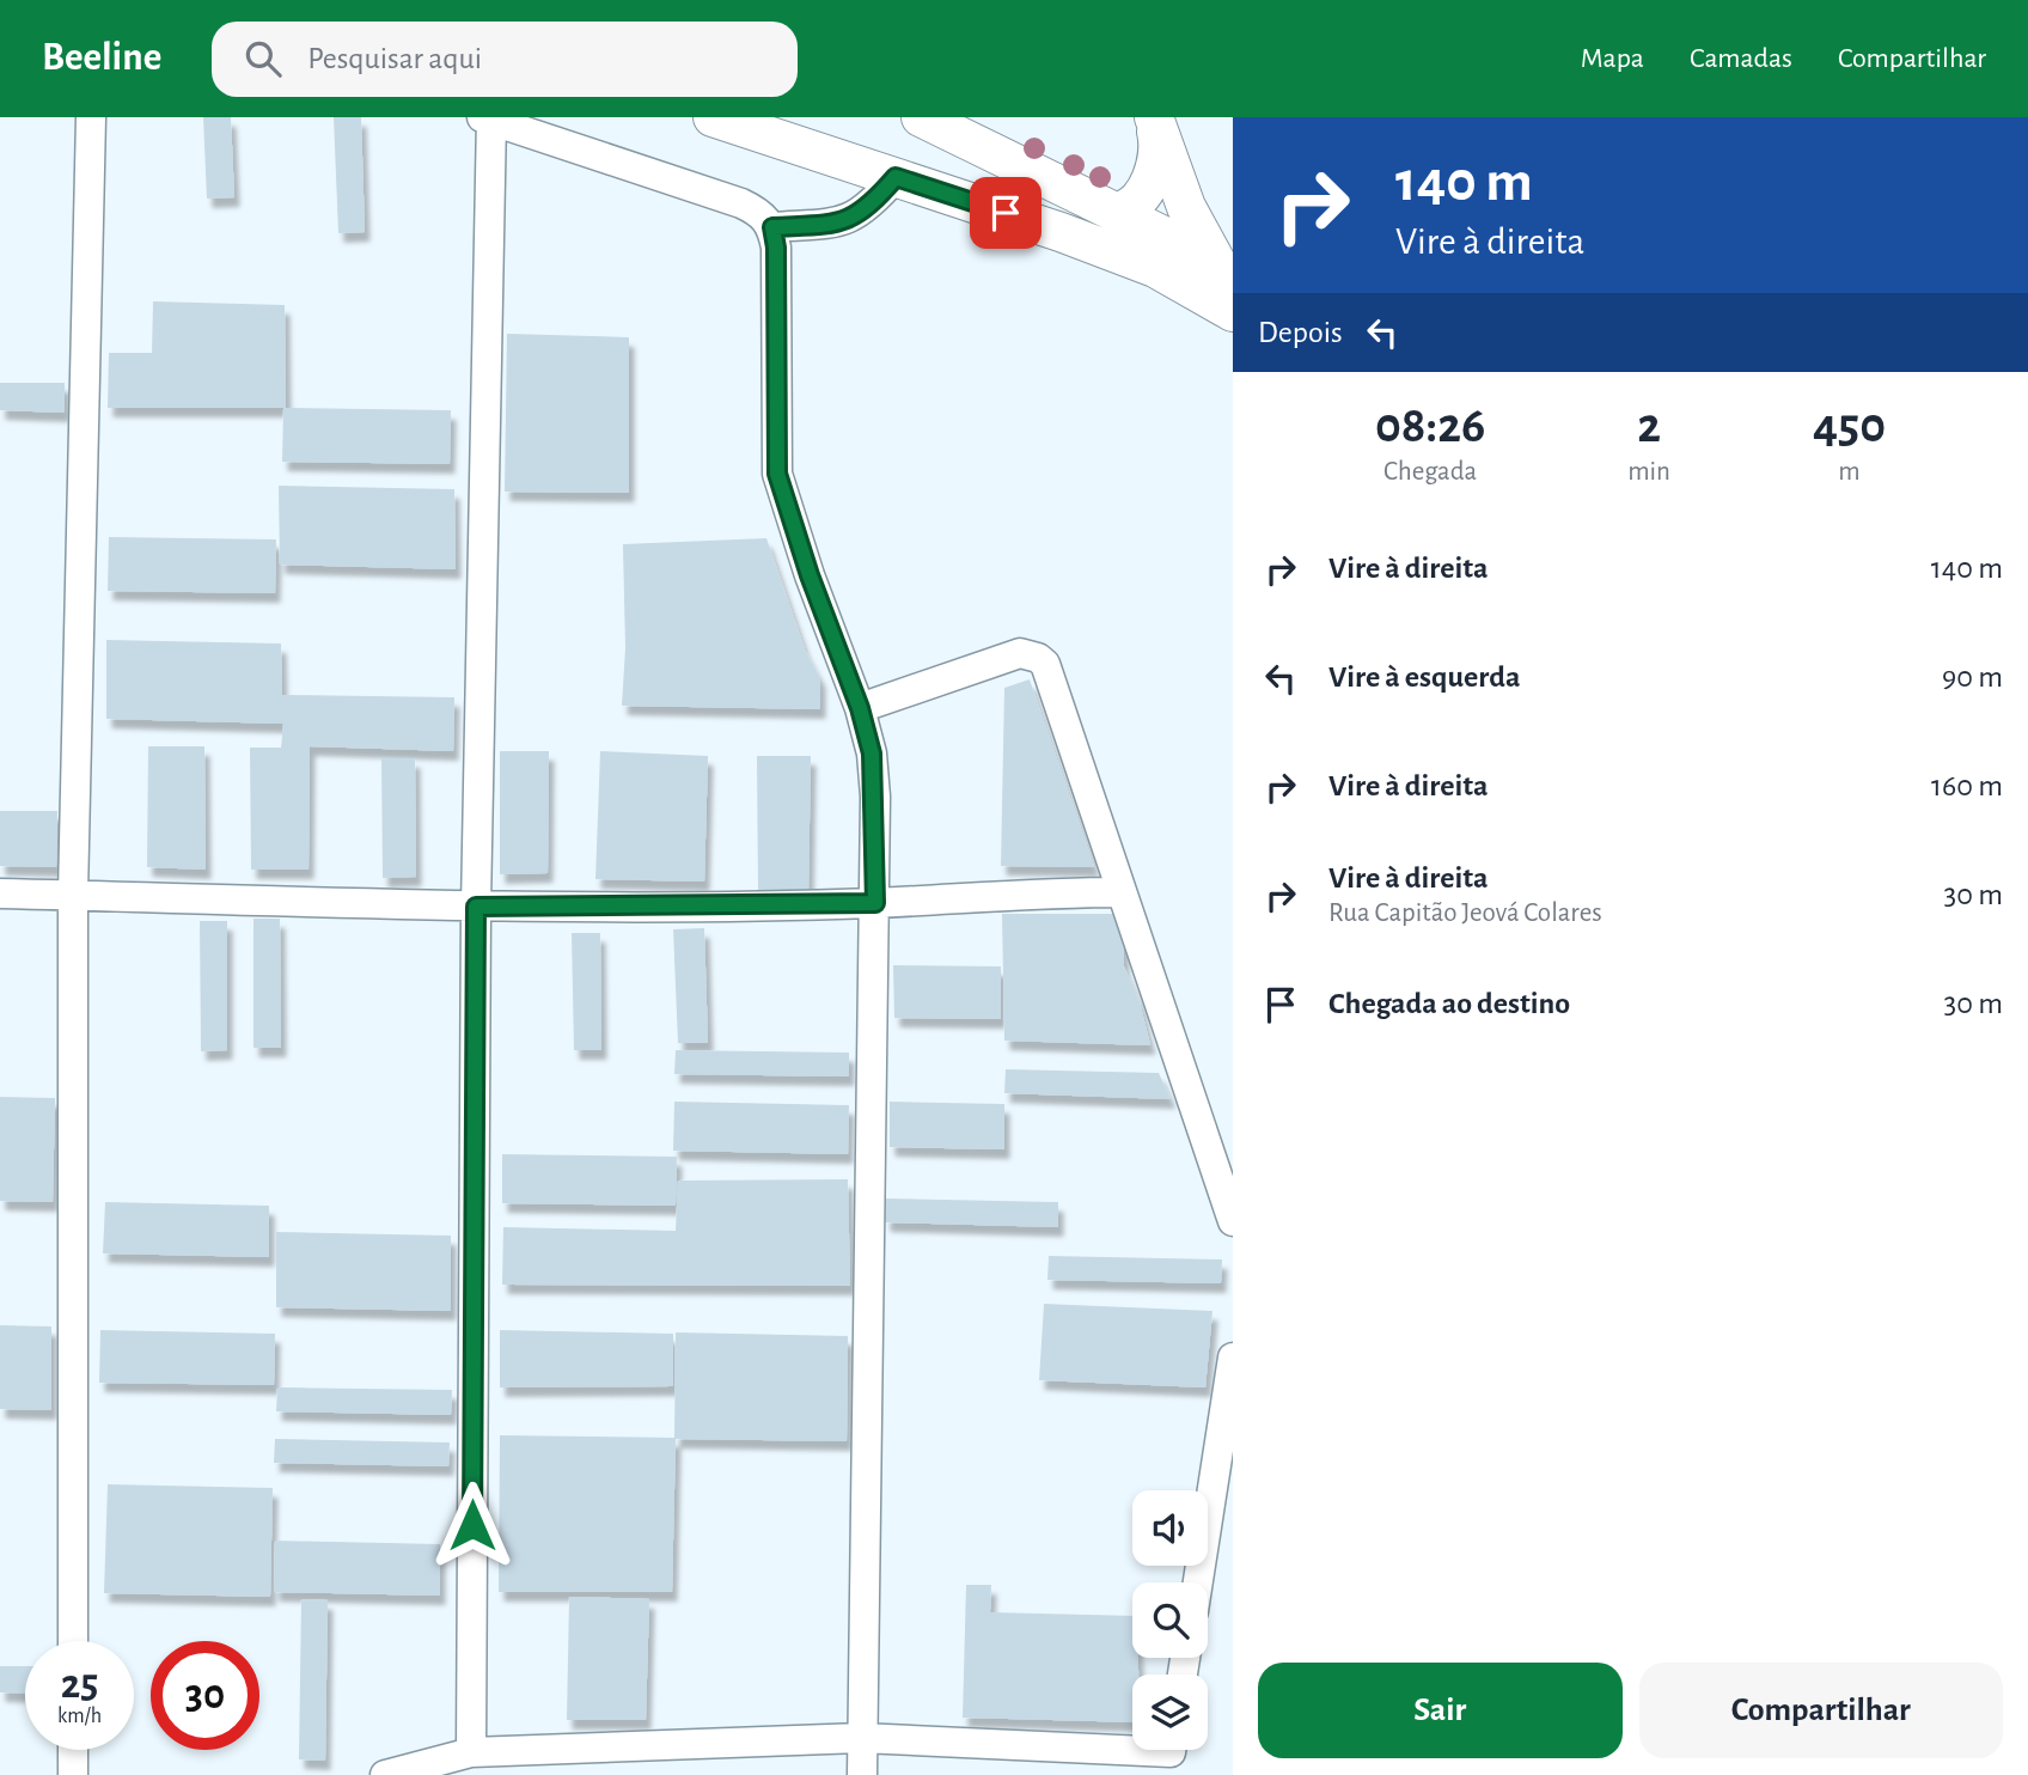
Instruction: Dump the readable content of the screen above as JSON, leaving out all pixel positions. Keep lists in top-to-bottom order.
{
  "page": {
    "header": "Beeline",
    "search": "Pesquisar aqui",
    "nav": ["Mapa", "Camadas", "Compartilhar"],
    "turn": ["140 m", "Vire à direita"],
    "then": "Depois",
    "eta": [
      "08:26",
      "Chegada",
      "2",
      "min",
      "450",
      "m"
    ],
    "list": [
      {
        "name": "Vire à direita",
        "value": "140 m"
      },
      {
        "name": "Vire à esquerda",
        "value": "90 m"
      },
      {
        "name": "Vire à direita",
        "value": "160 m"
      },
      {
        "name": "Vire à direita",
        "note": "Rua Capitão Jeová Colares",
        "value": "30 m"
      },
      {
        "name": "Chegada ao destino",
        "value": "30 m"
      }
    ],
    "speed": "25 km/h",
    "limit": "30",
    "buttons": ["Sair", "Compartilhar"]
  }
}
